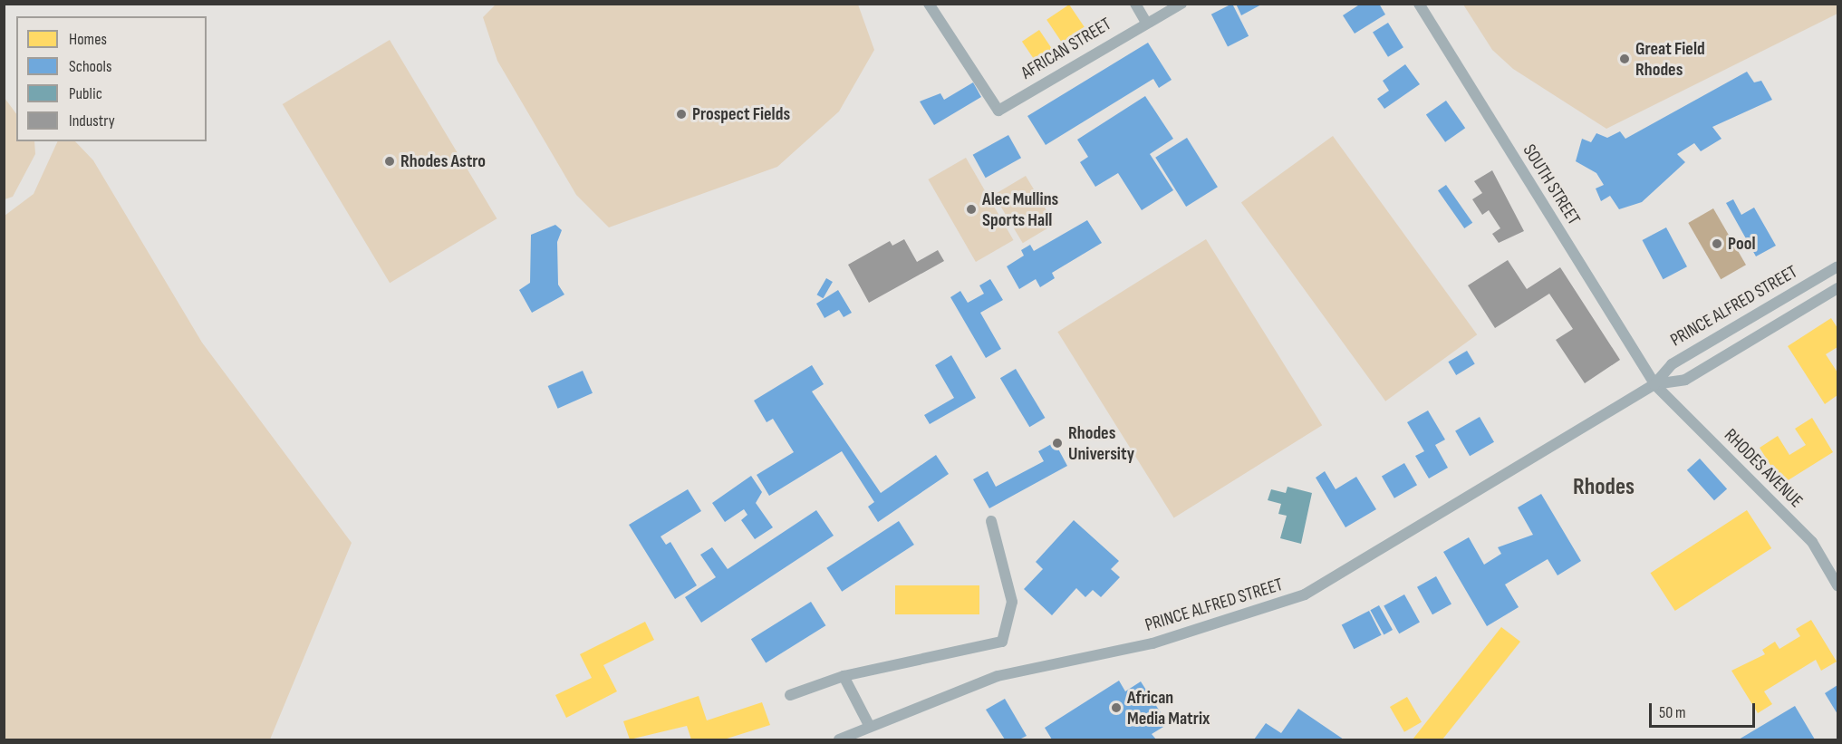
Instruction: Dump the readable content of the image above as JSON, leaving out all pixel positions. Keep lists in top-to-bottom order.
{
  "streets": {
    "street": [
      "AFRICAN STREET",
      "SOUTH STREET",
      "PRINCE ALFRED STREET",
      "RHODES AVENUE"
    ]
  },
  "crossings": [
    ["SOUTH STREET", "PRINCE ALFRED STREET"],
    ["SOUTH STREET", "RHODES AVENUE"],
    ["PRINCE ALFRED STREET", "RHODES AVENUE"]
  ],
  "districts": ["Rhodes"],
  "places": [
    "Great Field Rhodes",
    "Prospect Fields",
    "Rhodes Astro",
    "Alec Mullins Sports Hall",
    "Pool",
    "Rhodes University",
    "African Media Matrix"
  ],
  "legend": [
    "Homes",
    "Schools",
    "Public",
    "Industry"
  ],
  "scale_bar": "50 m"
}
